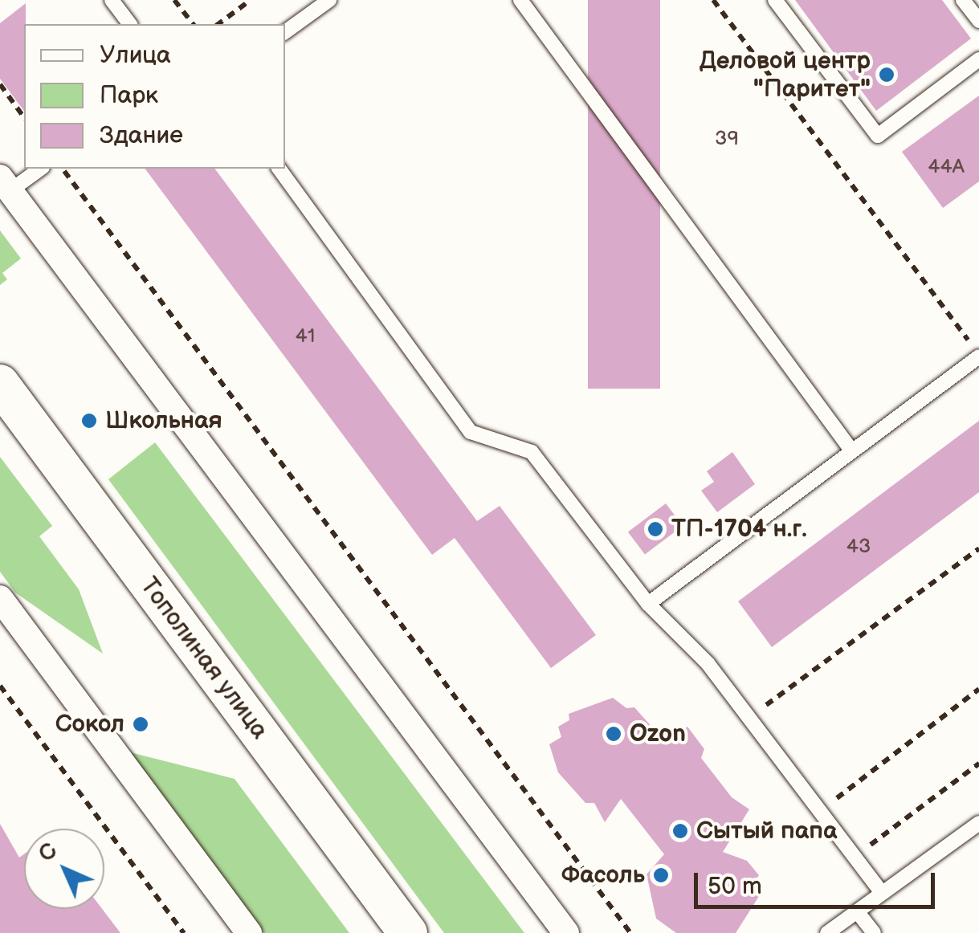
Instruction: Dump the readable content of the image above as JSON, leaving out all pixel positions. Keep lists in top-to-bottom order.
{
  "streets": {
    "main road": ["Тополиная улица"]
  },
  "places": [
    "Деловой центр \"Паритет\"",
    "Школьная",
    "ТП-1704 н.г.",
    "Сокол",
    "Ozon",
    "Сытый папа",
    "Фасоль"
  ],
  "house_numbers": [
    "39",
    "44А",
    "41",
    "43"
  ],
  "legend": ["Улица", "Парк", "Здание"],
  "scale_bar": "50 m",
  "north": "top left"
}
